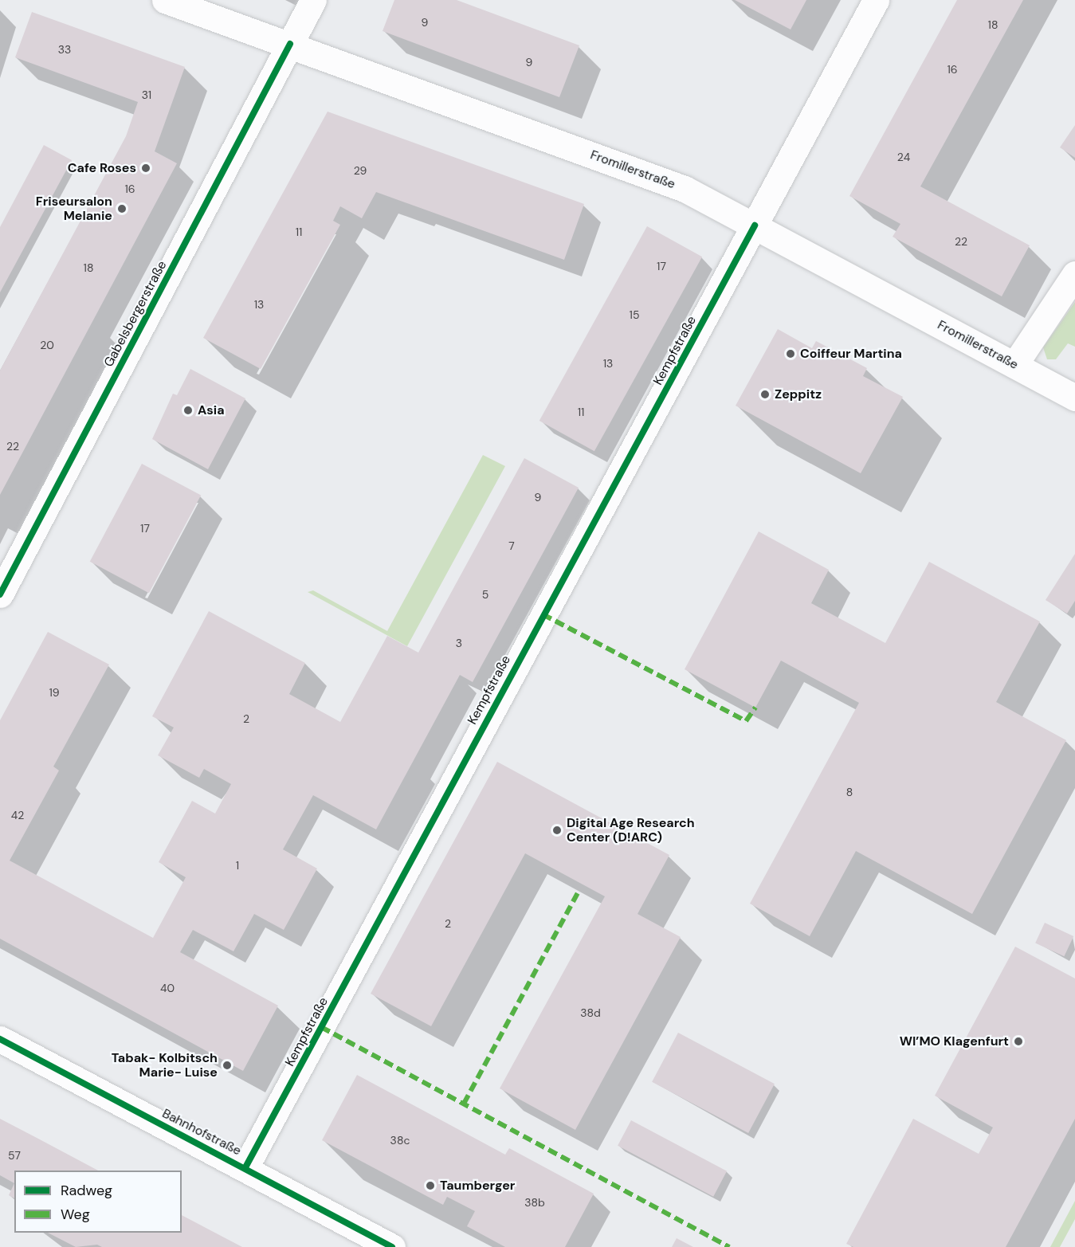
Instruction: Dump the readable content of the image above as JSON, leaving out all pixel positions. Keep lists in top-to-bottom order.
{
  "streets": {
    "street": [
      "Fromillerstraße",
      "Gabelsbergerstraße",
      "Kempfstraße",
      "Bahnhofstraße"
    ]
  },
  "crossings": [
    ["Fromillerstraße", "Gabelsbergerstraße"],
    ["Fromillerstraße", "Kempfstraße"],
    ["Kempfstraße", "Bahnhofstraße"]
  ],
  "places": [
    "Cafe Roses",
    "Friseursalon Melanie",
    "Coiffeur Martina",
    "Zeppitz",
    "Asia",
    "Digital Age Research Center (D!ARC)",
    "WI’MO Klagenfurt",
    "Tabak- Kolbitsch Marie- Luise",
    "Taumberger"
  ],
  "house_numbers": [
    "9",
    "18",
    "33",
    "9",
    "16",
    "31",
    "24",
    "29",
    "16",
    "11",
    "22",
    "17",
    "18",
    "13",
    "15",
    "20",
    "13",
    "11",
    "22",
    "9",
    "17",
    "7",
    "5",
    "3",
    "19",
    "2",
    "8",
    "42",
    "1",
    "2",
    "40",
    "38d",
    "38c",
    "57",
    "38b"
  ],
  "legend": ["Radweg", "Weg"]
}
